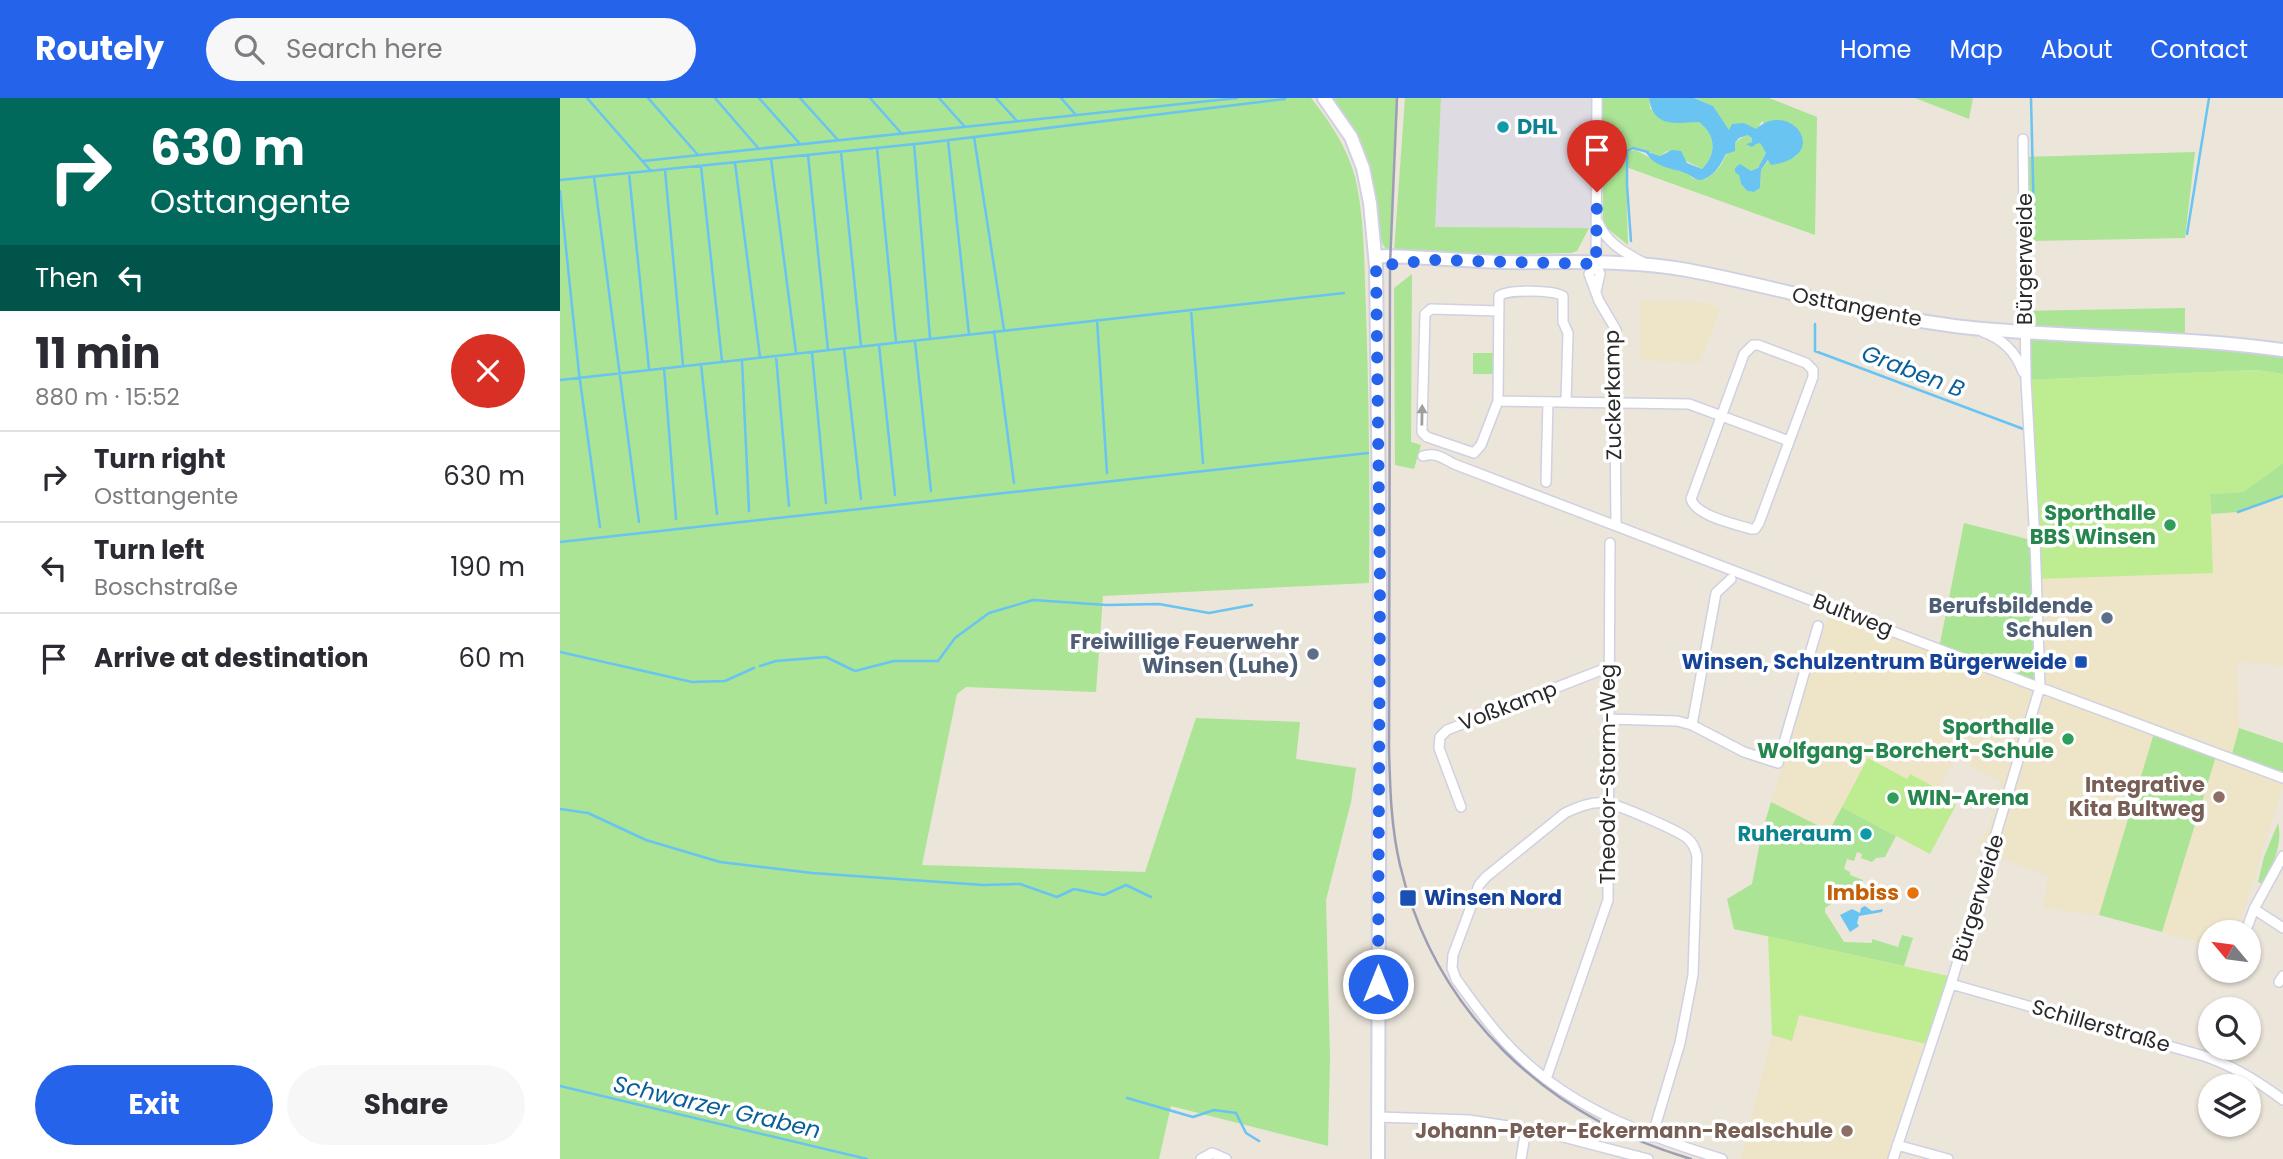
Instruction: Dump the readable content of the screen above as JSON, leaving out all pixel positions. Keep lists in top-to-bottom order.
{
  "streets": {
    "main road": ["Osttangente"],
    "street": [
      "Bürgerweide",
      "Zuckerkamp",
      "Bultweg",
      "Voßkamp",
      "Theodor-Storm-Weg",
      "Schillerstraße"
    ]
  },
  "crossings": [
    ["Bürgerweide", "Osttangente"],
    ["Bürgerweide", "Bultweg"],
    ["Bürgerweide", "Schillerstraße"],
    ["Osttangente", "Zuckerkamp"],
    ["Zuckerkamp", "Bultweg"],
    ["Voßkamp", "Theodor-Storm-Weg"]
  ],
  "water": ["Graben B", "Schwarzer Graben"],
  "places": {
    "other": [
      "DHL",
      "Sporthalle BBS Winsen",
      "Berufsbildende Schulen",
      "Freiwillige Feuerwehr Winsen (Luhe)",
      "Sporthalle Wolfgang-Borchert-Schule",
      "Integrative Kita Bultweg",
      "WIN-Arena",
      "Ruheraum",
      "Imbiss",
      "Johann-Peter-Eckermann-Realschule"
    ],
    "transit": ["Winsen, Schulzentrum Bürgerweide", "Winsen Nord"]
  },
  "north": "top left",
  "page": {
    "header": "Routely",
    "search": "Search here",
    "nav": [
      "Home",
      "Map",
      "About",
      "Contact"
    ],
    "turn": ["630 m", "Osttangente"],
    "then": "Then",
    "heading": ["11 min", "880 m · 15:52"],
    "list": [
      {
        "name": "Turn right",
        "note": "Osttangente",
        "value": "630 m"
      },
      {
        "name": "Turn left",
        "note": "Boschstraße",
        "value": "190 m"
      },
      {
        "name": "Arrive at destination",
        "value": "60 m"
      }
    ],
    "buttons": ["Exit", "Share"]
  }
}
